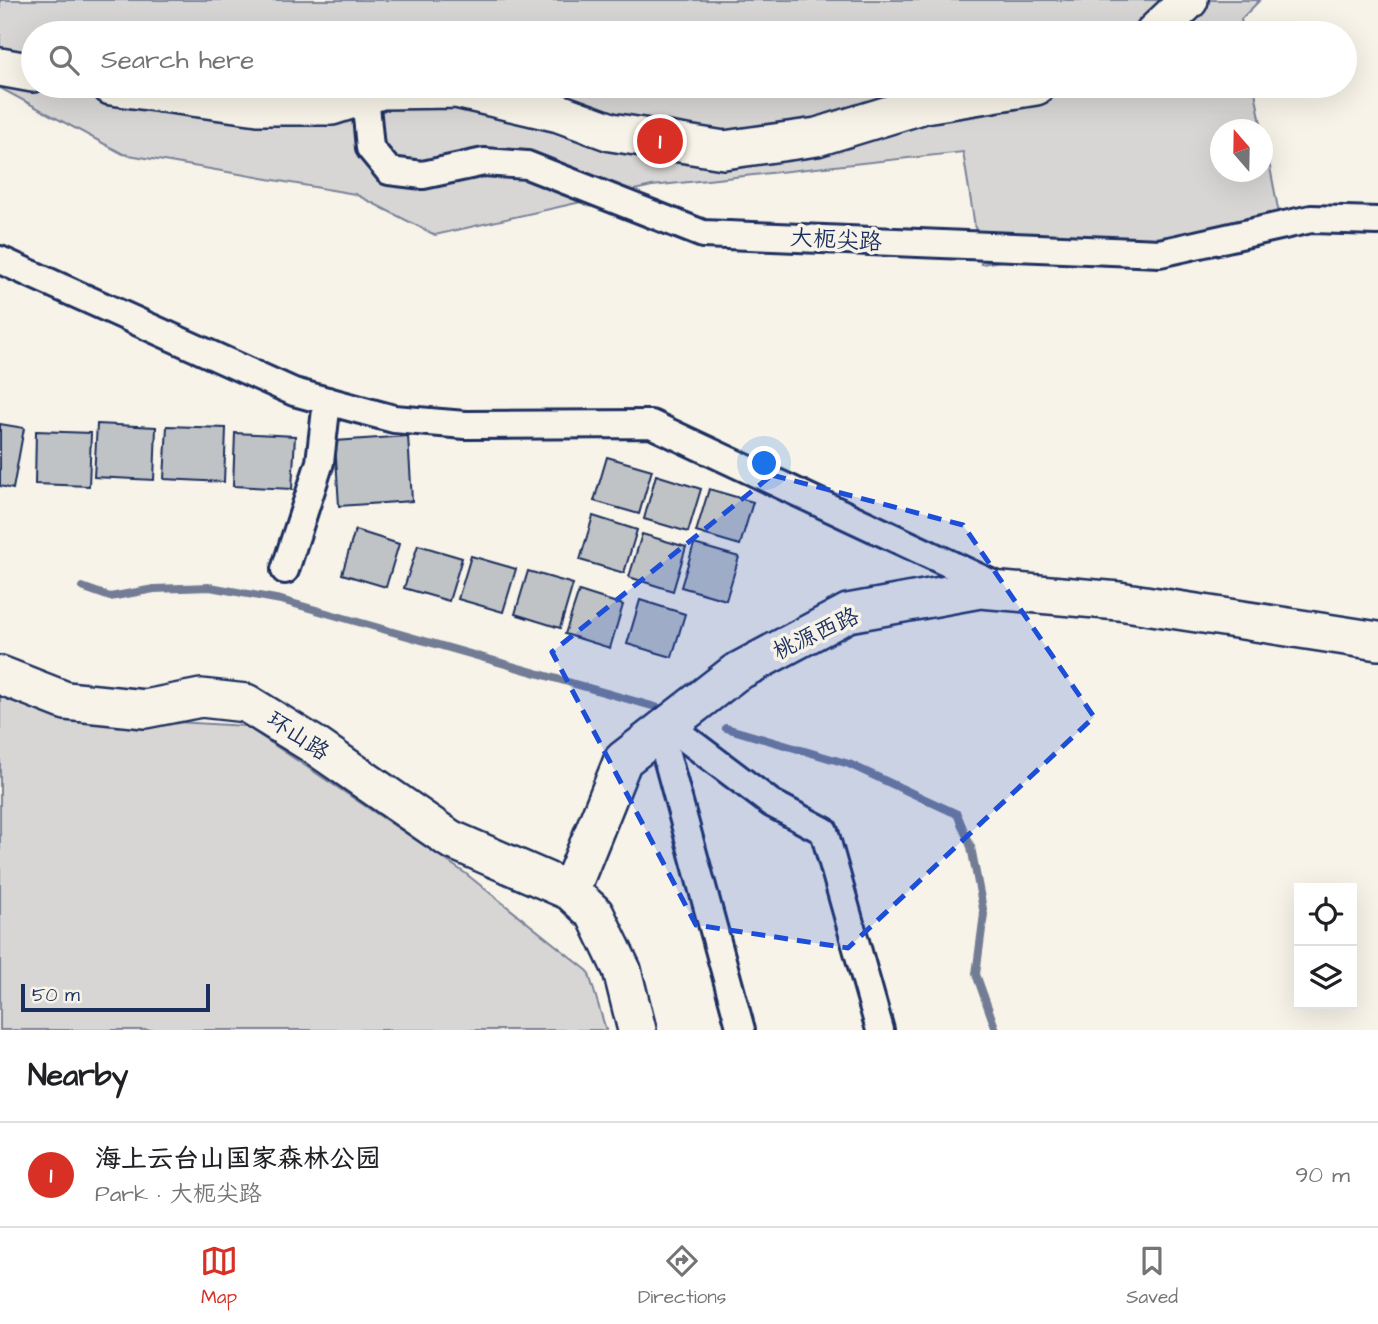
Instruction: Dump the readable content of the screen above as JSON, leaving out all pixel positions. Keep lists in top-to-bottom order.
{
  "streets": {
    "street": ["大枙尖路", "桃源西路", "环山路"]
  },
  "crossings": [
    ["桃源西路", "环山路"]
  ],
  "scale_bar": "50 m",
  "north": "top",
  "page": {
    "search": "Search here",
    "pins": "1",
    "scale": "50 m",
    "heading": "Nearby",
    "list": [
      {
        "mark": "1",
        "name": "海上云台山国家森林公园",
        "note": "Park · 大枙尖路",
        "value": "90 m"
      }
    ],
    "nav": ["Map", "Directions", "Saved"]
  }
}
